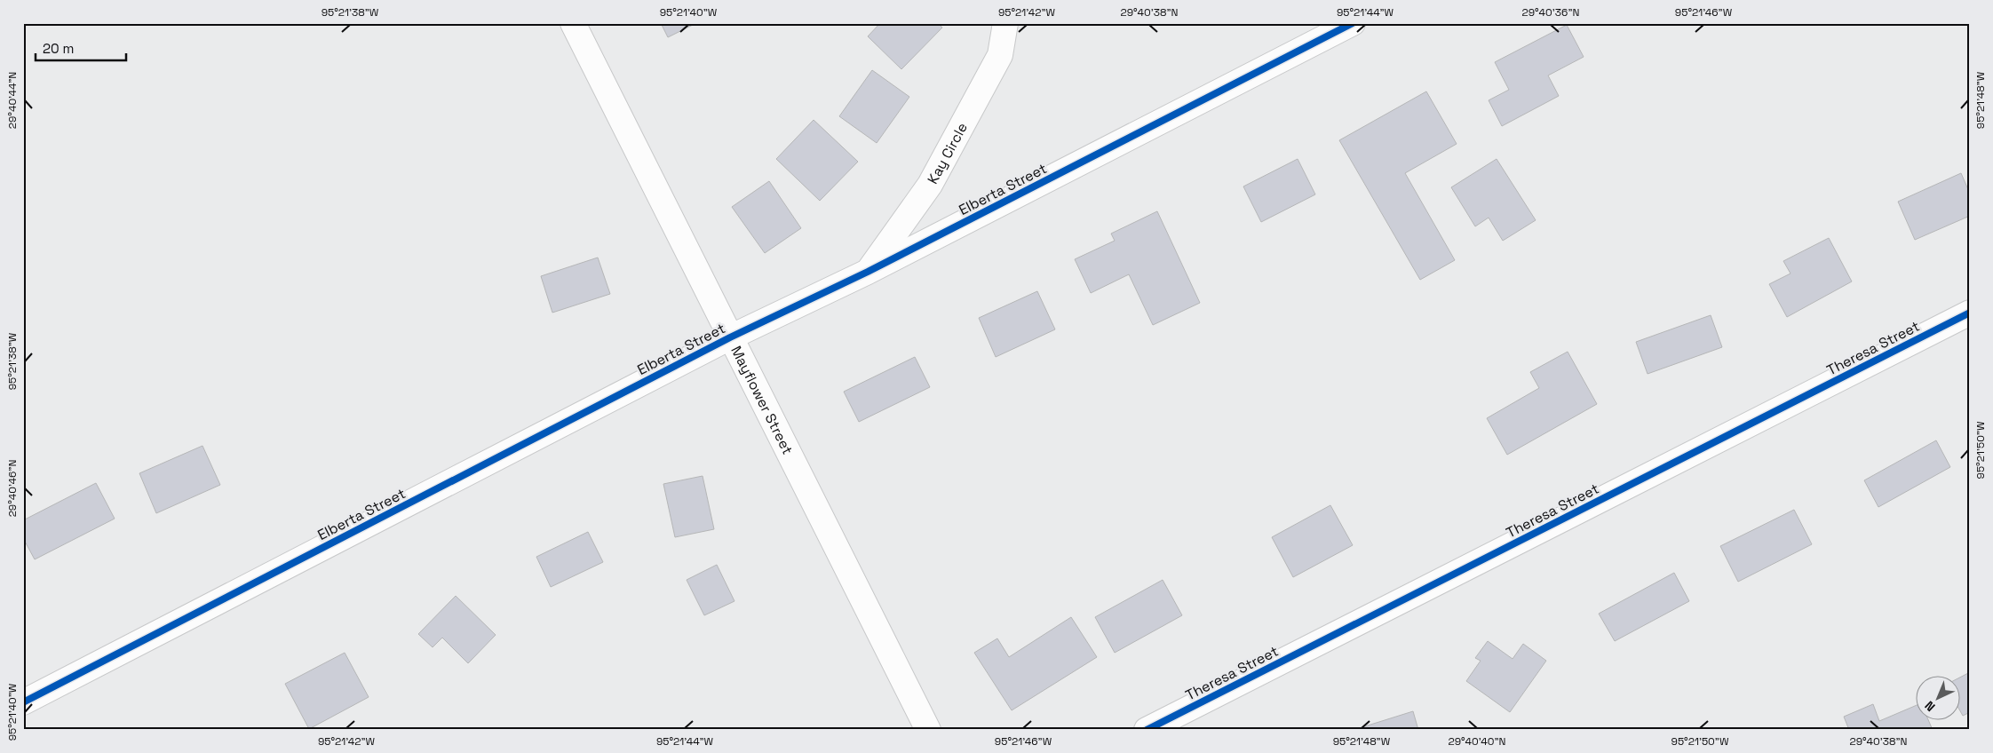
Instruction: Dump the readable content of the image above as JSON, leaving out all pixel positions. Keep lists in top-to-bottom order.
{
  "streets": {
    "street": [
      "Kay Circle",
      "Elberta Street",
      "Theresa Street",
      "Mayflower Street"
    ]
  },
  "crossings": [
    ["Kay Circle", "Elberta Street"],
    ["Elberta Street", "Mayflower Street"]
  ],
  "scale_bar": "20 m",
  "north": "bottom left",
  "coordinates": [
    "95°21'38\"W",
    "95°21'40\"W",
    "95°21'42\"W",
    "29°40'38\"N",
    "95°21'44\"W",
    "29°40'36\"N",
    "95°21'46\"W",
    "95°21'48\"W",
    "29°40'44\"N",
    "95°21'50\"W",
    "29°40'46\"N",
    "29°40'40\"N"
  ]
}
